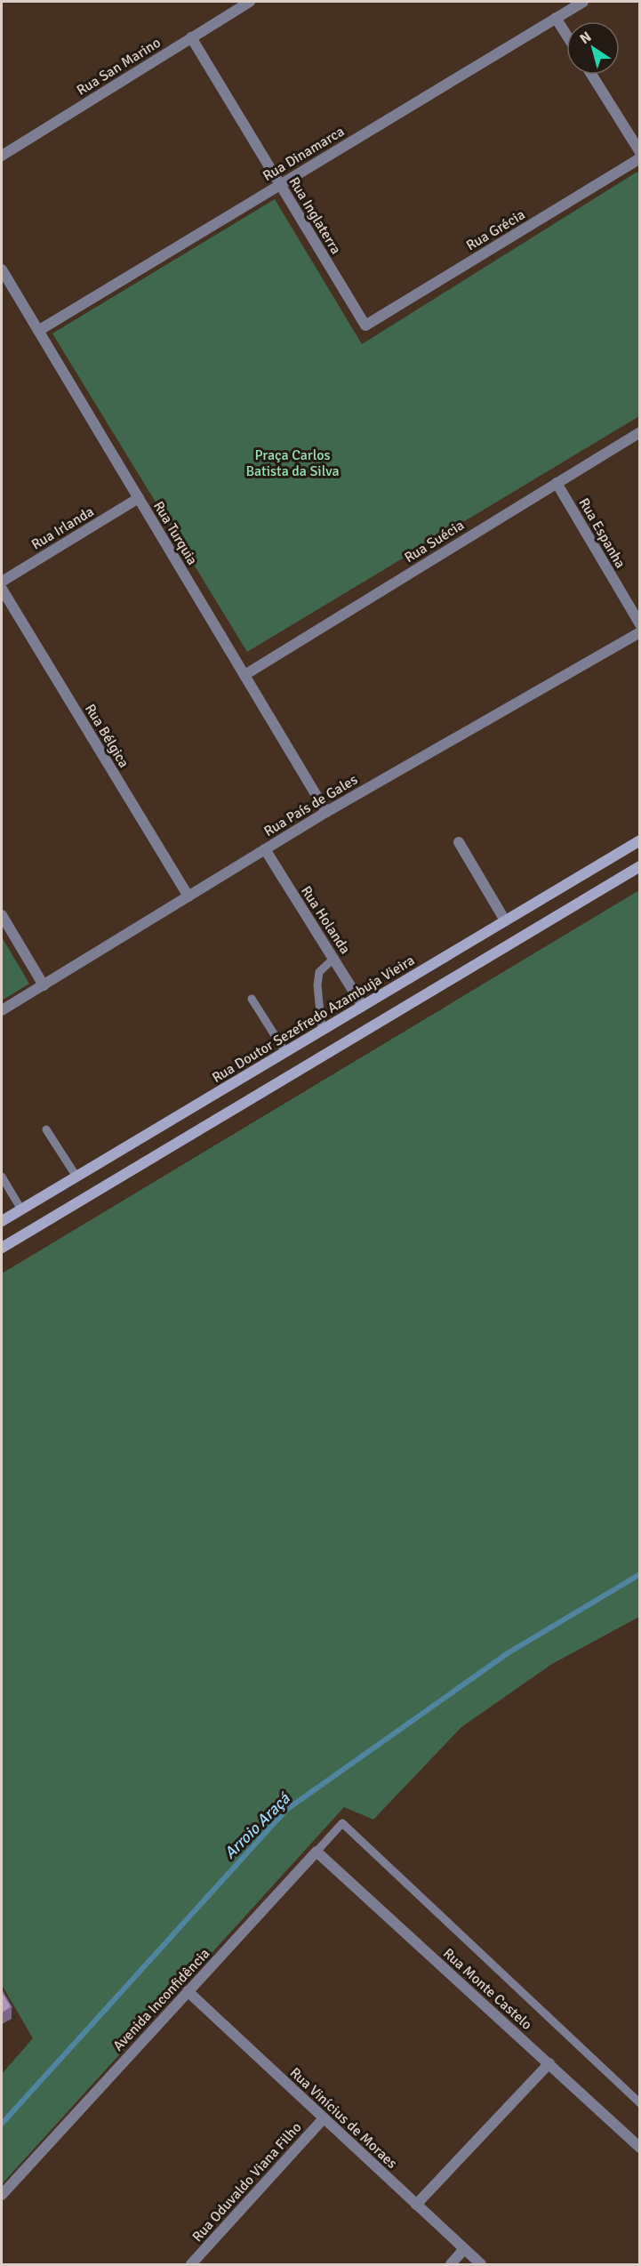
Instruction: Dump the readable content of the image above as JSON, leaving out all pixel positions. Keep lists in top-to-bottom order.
{
  "streets": {
    "main road": ["Rua Doutor Sezefredo Azambuja Vieira"],
    "street": [
      "Rua San Marino",
      "Rua Dinamarca",
      "Rua Inglaterra",
      "Rua Grécia",
      "Rua Irlanda",
      "Rua Turquia",
      "Rua Espanha",
      "Rua Suécia",
      "Rua Bélgica",
      "Rua País de Gales",
      "Rua Holanda",
      "Rua Monte Castelo",
      "Avenida Inconfidência",
      "Rua Vinícius de Moraes",
      "Rua Oduvaldo Viana Filho"
    ]
  },
  "crossings": [
    ["Rua San Marino", "Rua Inglaterra"],
    ["Rua Dinamarca", "Rua Inglaterra"],
    ["Rua Dinamarca", "Rua Turquia"],
    ["Rua Inglaterra", "Rua Grécia"],
    ["Rua Irlanda", "Rua Turquia"],
    ["Rua Turquia", "Rua Suécia"],
    ["Rua Turquia", "Rua País de Gales"],
    ["Rua Espanha", "Rua Suécia"],
    ["Rua Bélgica", "Rua País de Gales"],
    ["Rua País de Gales", "Rua Holanda"],
    ["Rua Holanda", "Rua Doutor Sezefredo Azambuja Vieira"],
    ["Rua Monte Castelo", "Avenida Inconfidência"],
    ["Avenida Inconfidência", "Rua Vinícius de Moraes"],
    ["Rua Vinícius de Moraes", "Rua Oduvaldo Viana Filho"]
  ],
  "water": ["Arroio Araçá"],
  "parks": ["Praça Carlos Batista da Silva"],
  "north": "top left"
}
